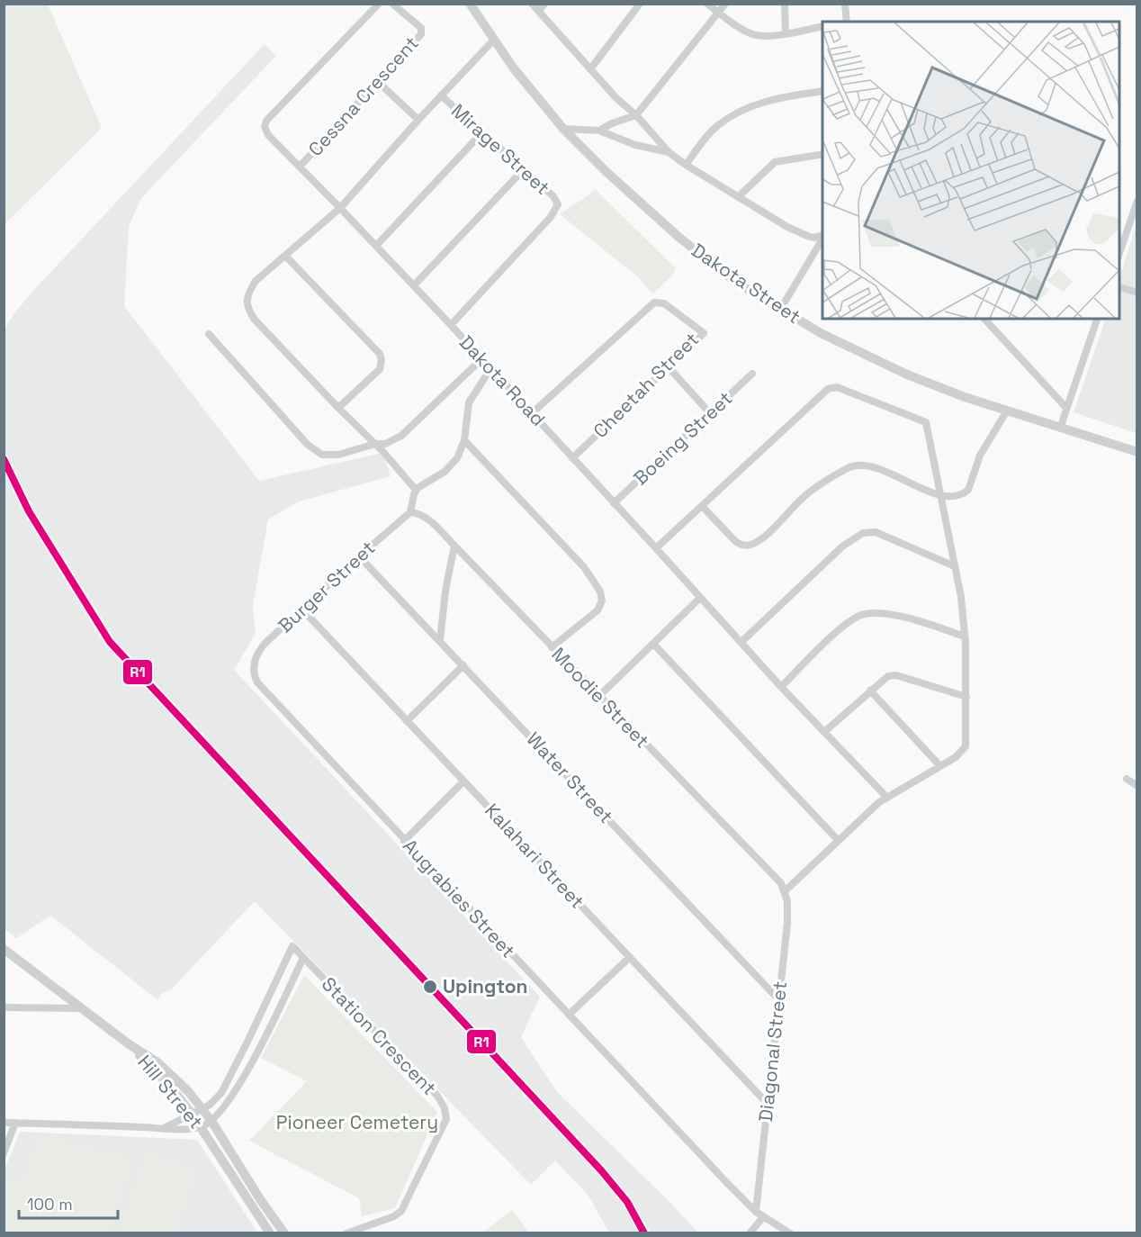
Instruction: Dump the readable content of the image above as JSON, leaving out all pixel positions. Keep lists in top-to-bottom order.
{
  "streets": {
    "street": [
      "Cessna Crescent",
      "Mirage Street",
      "Dakota Street",
      "Dakota Road",
      "Cheetah Street",
      "Boeing Street",
      "Burger Street",
      "Moodie Street",
      "Water Street",
      "Kalahari Street",
      "Augrabies Street",
      "Station Crescent",
      "Diagonal Street",
      "Hill Street"
    ]
  },
  "crossings": [
    ["Cessna Crescent", "Dakota Road"],
    ["Mirage Street", "Dakota Road"],
    ["Dakota Road", "Cheetah Street"],
    ["Dakota Road", "Boeing Street"],
    ["Burger Street", "Moodie Street"],
    ["Burger Street", "Water Street"],
    ["Burger Street", "Kalahari Street"],
    ["Burger Street", "Augrabies Street"],
    ["Moodie Street", "Diagonal Street"],
    ["Water Street", "Diagonal Street"],
    ["Kalahari Street", "Diagonal Street"],
    ["Augrabies Street", "Diagonal Street"],
    ["Station Crescent", "Hill Street"]
  ],
  "parks": ["Pioneer Cemetery"],
  "places": ["Upington"],
  "lines": ["transit line R1"],
  "scale_bar": "100 m"
}
